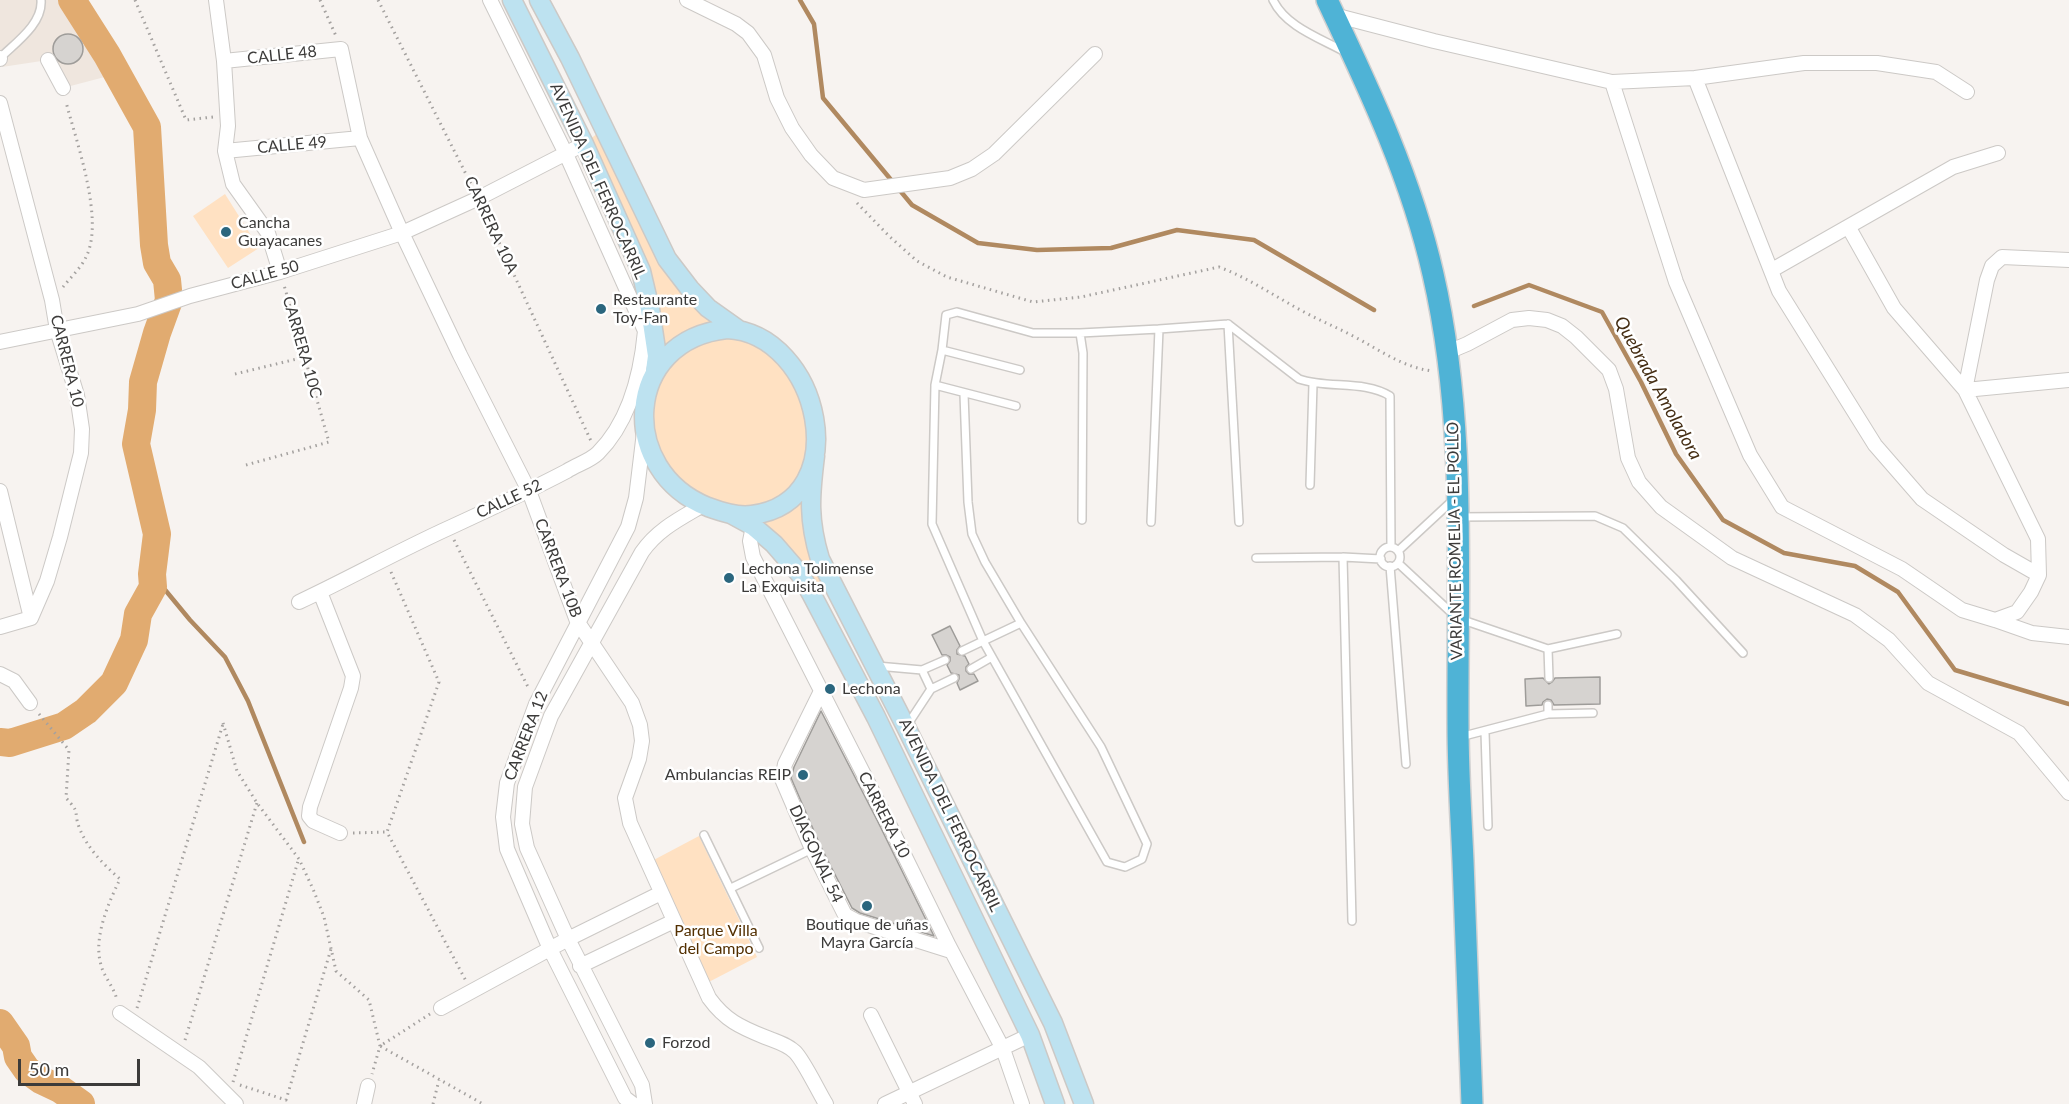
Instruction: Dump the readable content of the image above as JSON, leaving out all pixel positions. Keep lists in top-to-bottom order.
{
  "streets": {
    "highway": ["VARIANTE ROMELIA - EL POLLO"],
    "main road": ["AVENIDA DEL FERROCARRIL"],
    "street": [
      "CALLE 48",
      "CALLE 49",
      "CALLE 50",
      "CARRERA 10",
      "CALLE 52",
      "CARRERA 10B",
      "CARRERA 12",
      "DIAGONAL 54"
    ],
    "path": ["CARRERA 10A", "CARRERA 10C"]
  },
  "crossings": [
    ["CALLE 48", "CARRERA 10B"],
    ["CALLE 49", "CARRERA 10B"],
    ["AVENIDA DEL FERROCARRIL", "CALLE 50"],
    ["AVENIDA DEL FERROCARRIL", "CARRERA 10"],
    ["AVENIDA DEL FERROCARRIL", "CARRERA 12"],
    ["CARRERA 10A", "CALLE 50"],
    ["CARRERA 10A", "CALLE 52"],
    ["CALLE 50", "CARRERA 10C"],
    ["CALLE 50", "CARRERA 10"],
    ["CALLE 50", "CALLE 52"],
    ["CALLE 50", "CARRERA 10B"],
    ["CARRERA 10", "DIAGONAL 54"],
    ["CALLE 52", "CARRERA 10B"],
    ["CARRERA 10B", "CARRERA 12"]
  ],
  "water": ["Quebrada Amoladora"],
  "parks": ["Parque Villa del Campo"],
  "places": [
    "Cancha Guayacanes",
    "Restaurante Toy-Fan",
    "Lechona Tolimense La Exquisita",
    "Lechona",
    "Ambulancias REIP",
    "Boutique de uñas Mayra García",
    "Forzod"
  ],
  "scale_bar": "50 m"
}
